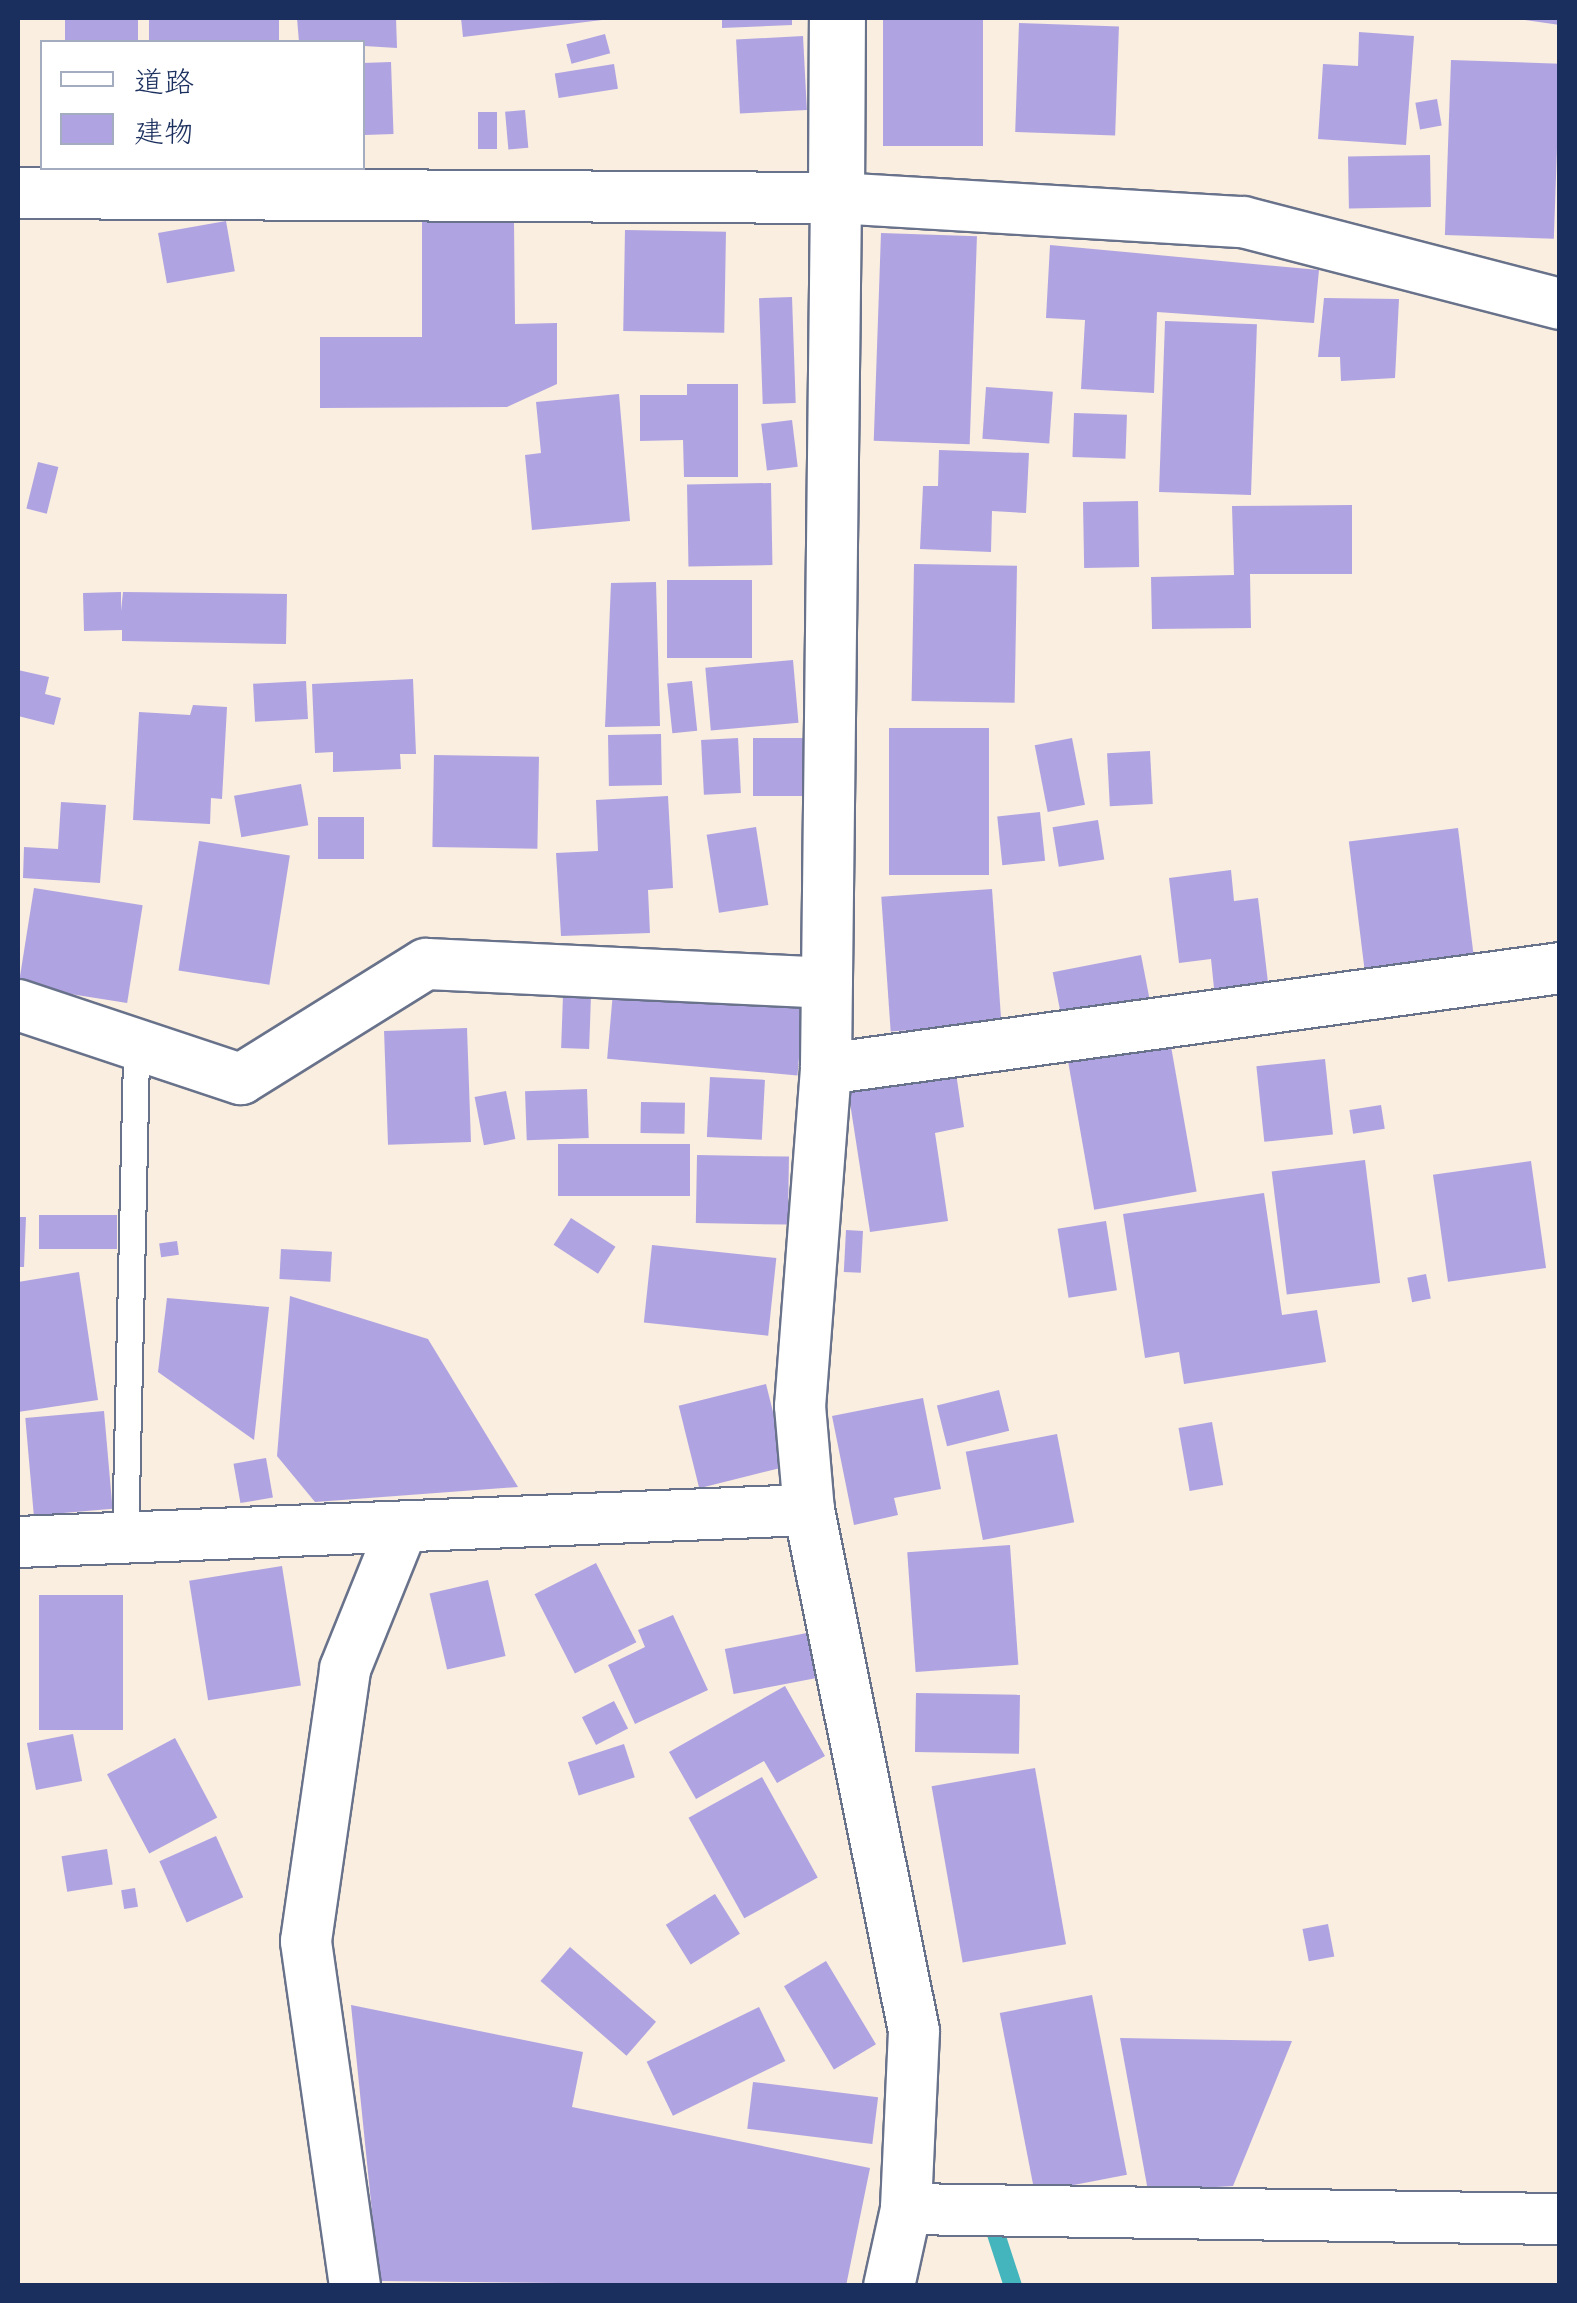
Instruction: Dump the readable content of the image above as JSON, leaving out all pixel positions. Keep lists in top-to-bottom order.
{
  "legend": ["道路", "建物"]
}
